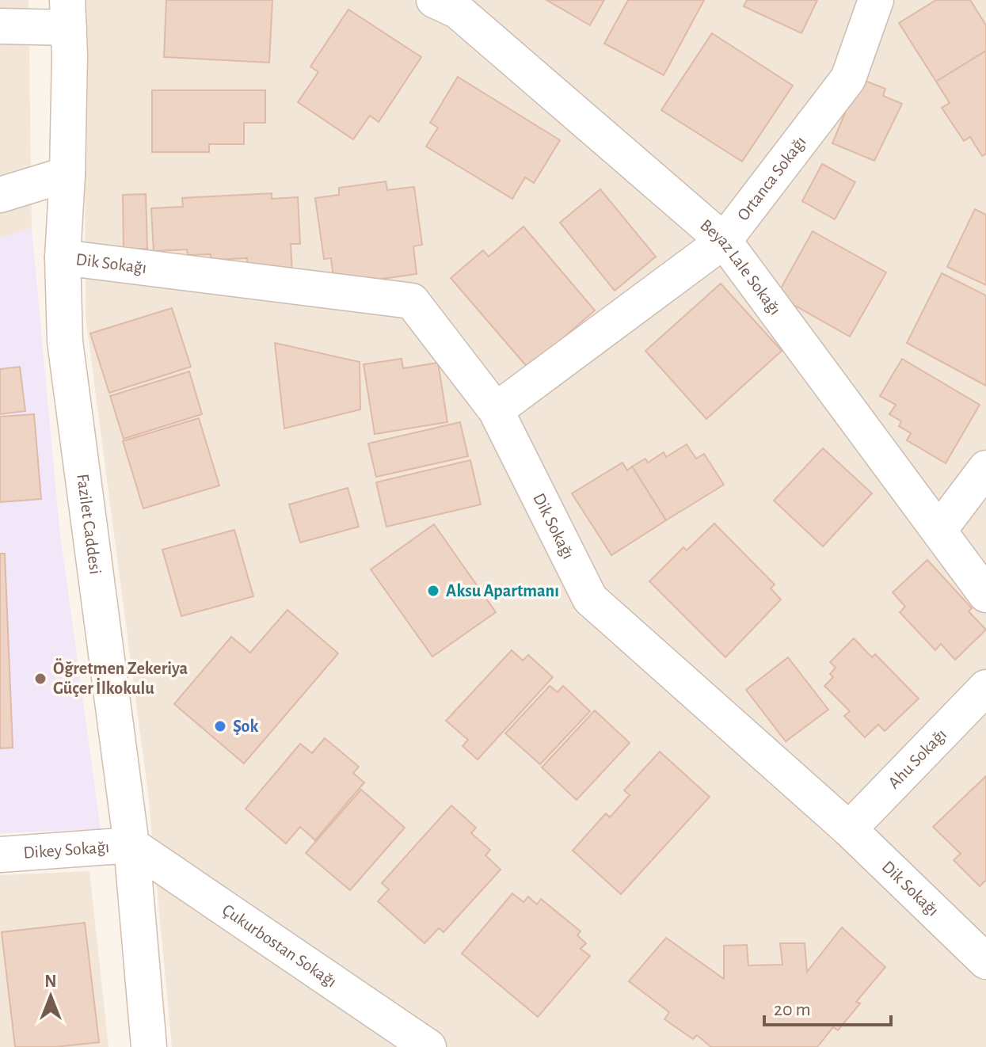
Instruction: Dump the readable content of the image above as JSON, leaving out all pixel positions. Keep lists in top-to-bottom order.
{
  "streets": {
    "street": [
      "Ortanca Sokağı",
      "Dik Sokağı",
      "Beyaz Lale Sokağı",
      "Fazilet Caddesi",
      "Ahu Sokağı",
      "Dikey Sokağı",
      "Çukurbostan Sokağı"
    ]
  },
  "crossings": [
    ["Ortanca Sokağı", "Dik Sokağı"],
    ["Ortanca Sokağı", "Beyaz Lale Sokağı"],
    ["Dik Sokağı", "Fazilet Caddesi"],
    ["Dik Sokağı", "Ahu Sokağı"],
    ["Fazilet Caddesi", "Dikey Sokağı"],
    ["Fazilet Caddesi", "Çukurbostan Sokağı"],
    ["Dikey Sokağı", "Çukurbostan Sokağı"]
  ],
  "places": ["Aksu Apartmanı", "Öğretmen Zekeriya Güçer İlkokulu", "Şok"],
  "scale_bar": "20 m",
  "north": "top"
}
